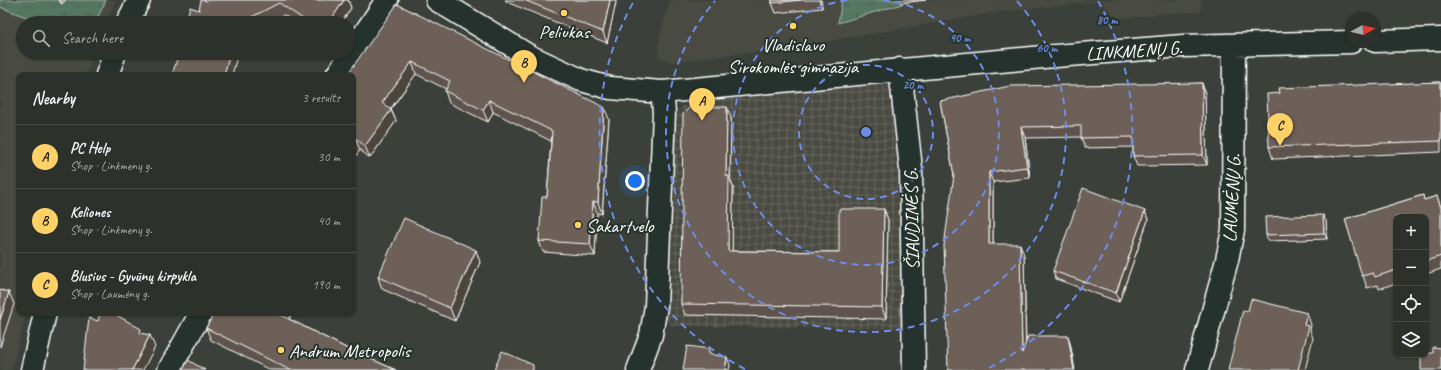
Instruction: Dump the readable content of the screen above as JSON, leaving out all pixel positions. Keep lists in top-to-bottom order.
{
  "streets": {
    "street": ["LINKMENŲ G.", "LAUMĖNŲ G.", "ŠIAUDINĖS G."]
  },
  "crossings": [
    ["LINKMENŲ G.", "LAUMĖNŲ G."],
    ["LINKMENŲ G.", "ŠIAUDINĖS G."]
  ],
  "places": [
    "Peliukas",
    "Vladislavo Sirokomlės gimnazija",
    "Sakartvelo",
    "Andrum Metropolis"
  ],
  "north": "right",
  "page": {
    "search": "Search here",
    "pins": ["B", "A", "C"],
    "heading": ["Nearby", "3 results"],
    "list": [
      {
        "mark": "A",
        "name": "PC Help",
        "note": "Shop · Linkmenų g.",
        "value": "30 m"
      },
      {
        "mark": "B",
        "name": "Keliones",
        "note": "Shop · Linkmenų g.",
        "value": "40 m"
      },
      {
        "mark": "C",
        "name": "Blusius - Gyvūnų kirpykla",
        "note": "Shop · Laumėnų g.",
        "value": "190 m"
      }
    ],
    "map_buttons": ["+", "−"]
  },
  "rings": [
    "80 m",
    "40 m",
    "60 m",
    "20 m"
  ]
}
